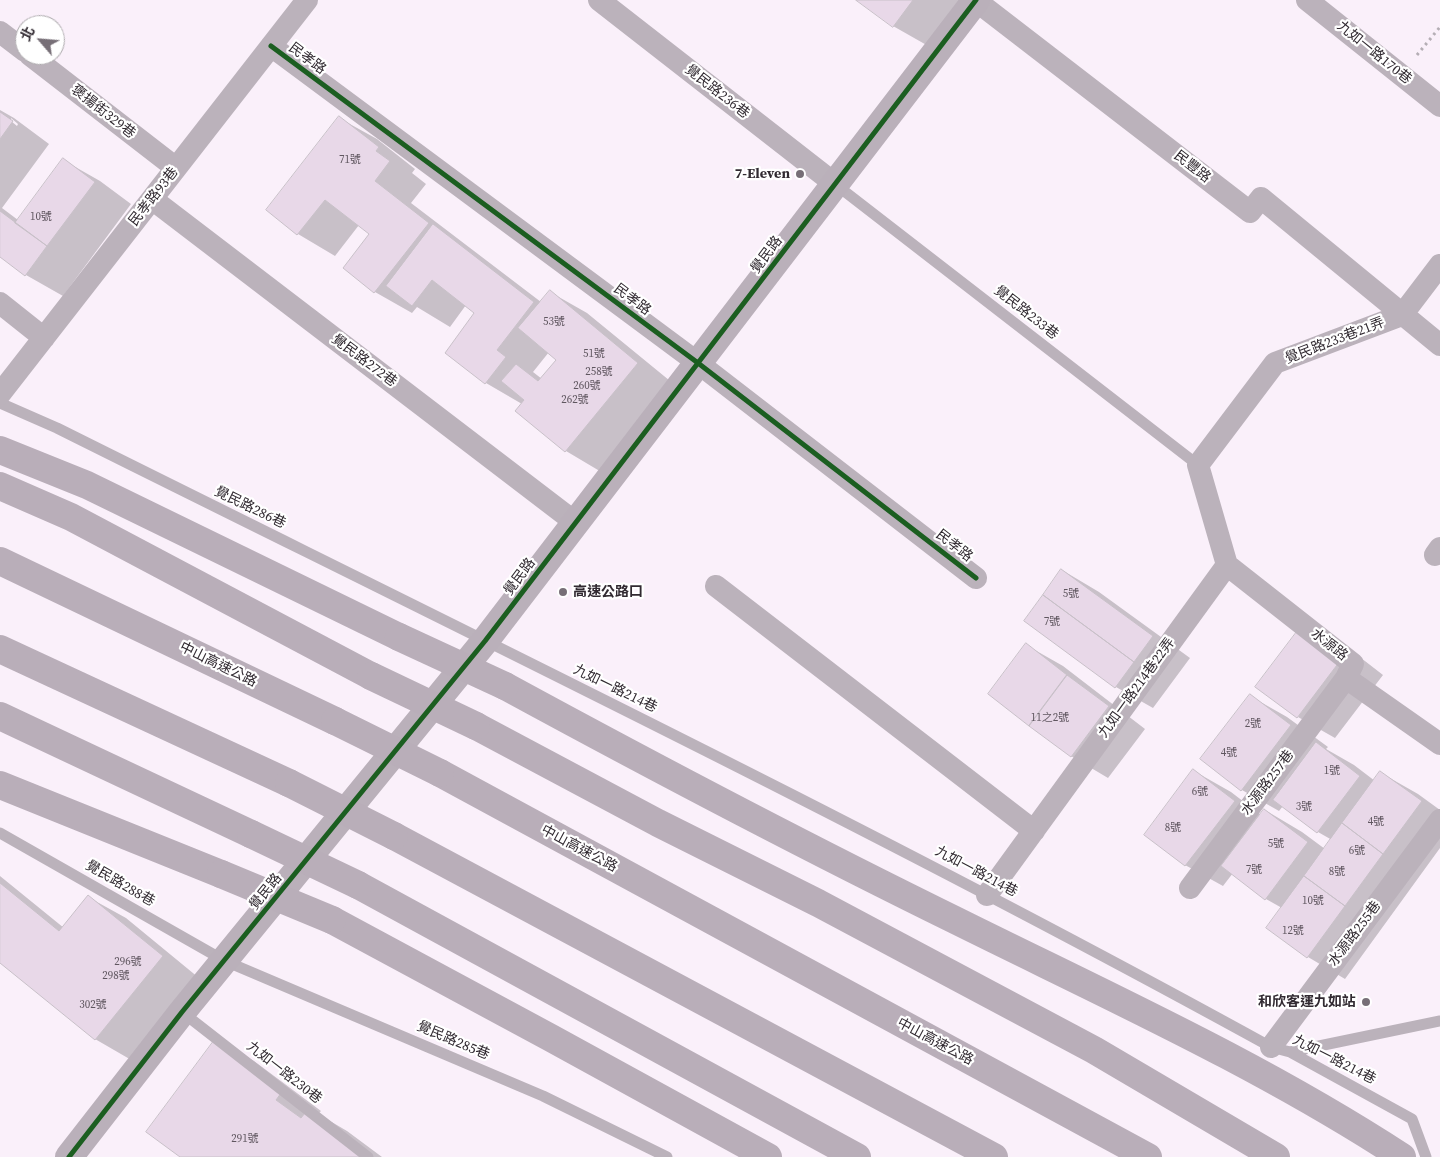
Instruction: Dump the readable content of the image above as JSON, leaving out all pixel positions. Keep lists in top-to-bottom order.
{
  "streets": {
    "highway": ["中山高速公路"],
    "street": [
      "九如一路170巷",
      "民孝路",
      "覺民路236巷",
      "褒揚街329巷",
      "民豐路",
      "民孝路93巷",
      "覺民路",
      "覺民路233巷21弄",
      "覺民路272巷",
      "水源路",
      "九如一路214巷22弄",
      "水源路257巷",
      "水源路255巷"
    ],
    "lane": [
      "覺民路233巷",
      "覺民路286巷",
      "九如一路214巷",
      "覺民路288巷",
      "覺民路285巷",
      "九如一路230巷"
    ]
  },
  "crossings": [
    ["民孝路", "民孝路93巷"],
    ["民孝路", "覺民路"],
    ["覺民路236巷", "覺民路"],
    ["覺民路236巷", "覺民路233巷"],
    ["褒揚街329巷", "民孝路93巷"],
    ["民豐路", "覺民路"],
    ["民豐路", "覺民路233巷21弄"],
    ["民孝路93巷", "覺民路272巷"],
    ["覺民路", "覺民路233巷"],
    ["覺民路", "覺民路272巷"],
    ["覺民路", "覺民路286巷"],
    ["覺民路", "九如一路214巷"],
    ["覺民路", "覺民路288巷"],
    ["覺民路", "覺民路285巷"],
    ["覺民路", "九如一路230巷"],
    ["覺民路233巷", "覺民路233巷21弄"],
    ["覺民路286巷", "九如一路214巷"],
    ["水源路", "九如一路214巷22弄"],
    ["水源路", "水源路257巷"],
    ["九如一路214巷22弄", "九如一路214巷"],
    ["九如一路214巷", "水源路255巷"],
    ["覺民路288巷", "覺民路285巷"]
  ],
  "places": ["7-Eleven", "高速公路口", "和欣客運九如站"],
  "house_numbers": [
    "71號",
    "10號",
    "53號",
    "51號",
    "258號",
    "260號",
    "262號",
    "5號",
    "7號",
    "11之2號",
    "2號",
    "4號",
    "1號",
    "6號",
    "3號",
    "4號",
    "8號",
    "5號",
    "6號",
    "7號",
    "8號",
    "10號",
    "12號",
    "296號",
    "298號",
    "302號",
    "291號"
  ],
  "north": "top left"
}
